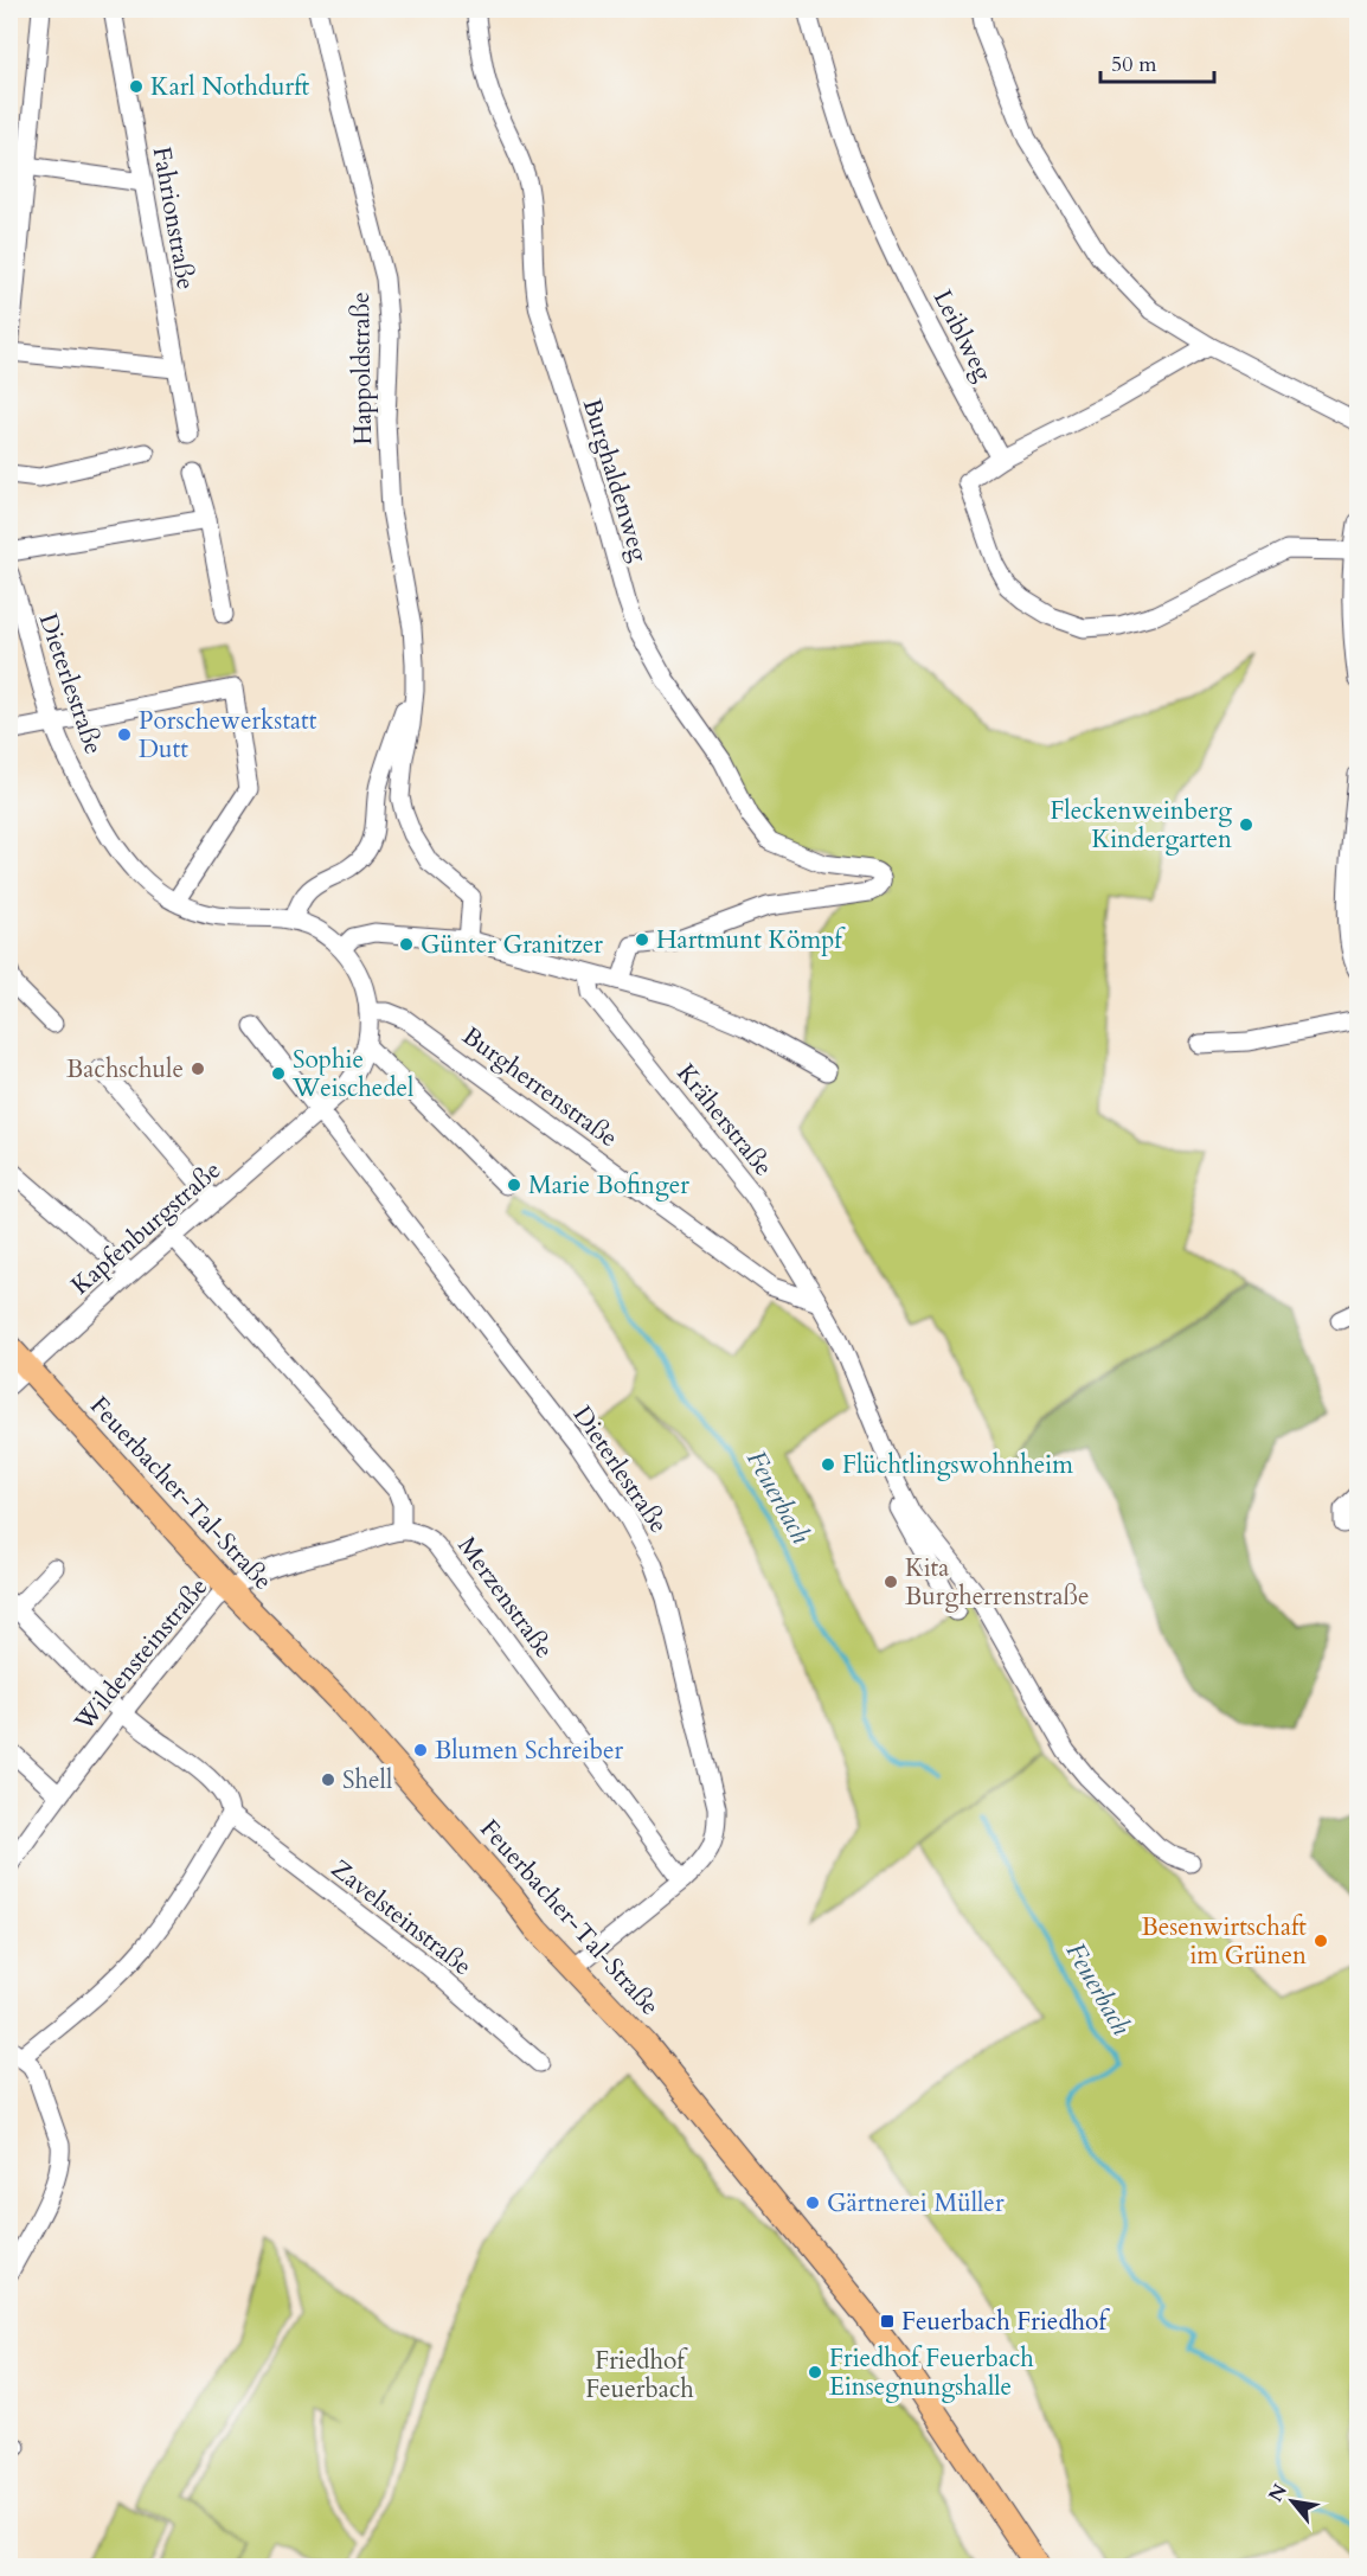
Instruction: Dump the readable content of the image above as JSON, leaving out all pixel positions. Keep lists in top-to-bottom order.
{
  "streets": {
    "main road": ["Feuerbacher-Tal-Straße"],
    "street": [
      "Fahrionstraße",
      "Leiblweg",
      "Happoldstraße",
      "Burghaldenweg",
      "Dieterlestraße",
      "Burgherrenstraße",
      "Kräherstraße",
      "Kapfenburgstraße",
      "Merzenstraße",
      "Wildensteinstraße",
      "Zavelsteinstraße"
    ]
  },
  "crossings": [
    ["Happoldstraße", "Dieterlestraße"],
    ["Dieterlestraße", "Kapfenburgstraße"],
    ["Dieterlestraße", "Feuerbacher-Tal-Straße"],
    ["Dieterlestraße", "Merzenstraße"],
    ["Burgherrenstraße", "Kräherstraße"],
    ["Burgherrenstraße", "Kapfenburgstraße"],
    ["Kapfenburgstraße", "Feuerbacher-Tal-Straße"],
    ["Feuerbacher-Tal-Straße", "Wildensteinstraße"],
    ["Merzenstraße", "Wildensteinstraße"],
    ["Wildensteinstraße", "Zavelsteinstraße"]
  ],
  "water": ["Feuerbach"],
  "parks": ["Friedhof Feuerbach"],
  "places": {
    "other": [
      "Karl Nothdurft",
      "Porschewerkstatt Dutt",
      "Fleckenweinberg Kindergarten",
      "Hartmunt Kömpf",
      "Günter Granitzer",
      "Bachschule",
      "Sophie Weischedel",
      "Marie Bofinger",
      "Flüchtlingswohnheim",
      "Kita Burgherrenstraße",
      "Blumen Schreiber",
      "Shell",
      "Besenwirtschaft im Grünen",
      "Gärtnerei Müller",
      "Friedhof Feuerbach Einsegnungshalle"
    ],
    "transit": ["Feuerbach Friedhof"]
  },
  "scale_bar": "50 m",
  "north": "top left"
}
